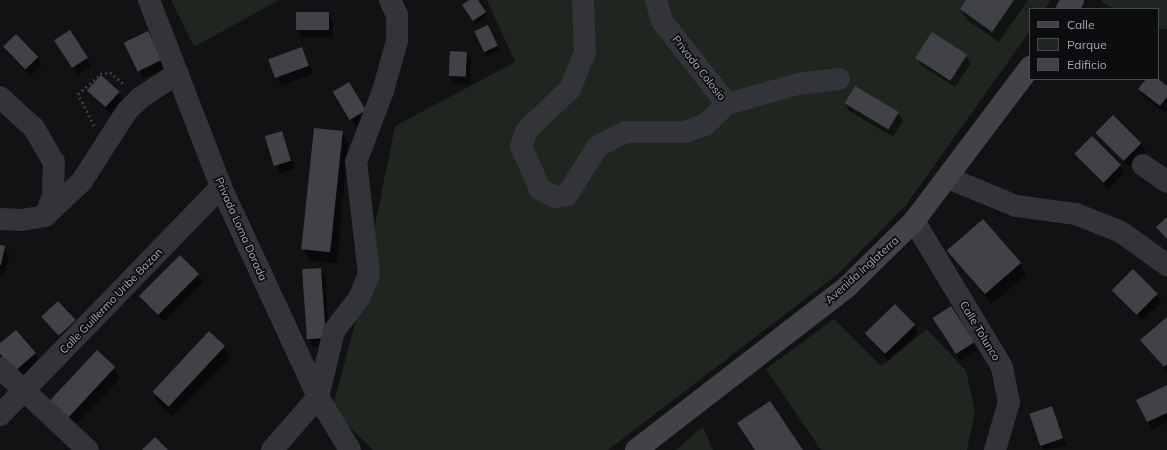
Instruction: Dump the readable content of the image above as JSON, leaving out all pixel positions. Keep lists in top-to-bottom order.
{
  "streets": {
    "main road": ["Avenida Inglaterra"],
    "street": [
      "Privada Colosio",
      "Privada Loma Dorada",
      "Calle Guillermo Uribe Bazan",
      "Calle Tolunco"
    ]
  },
  "crossings": [
    ["Privada Loma Dorada", "Calle Guillermo Uribe Bazan"],
    ["Avenida Inglaterra", "Calle Tolunco"]
  ],
  "legend": ["Calle", "Parque", "Edificio"]
}
